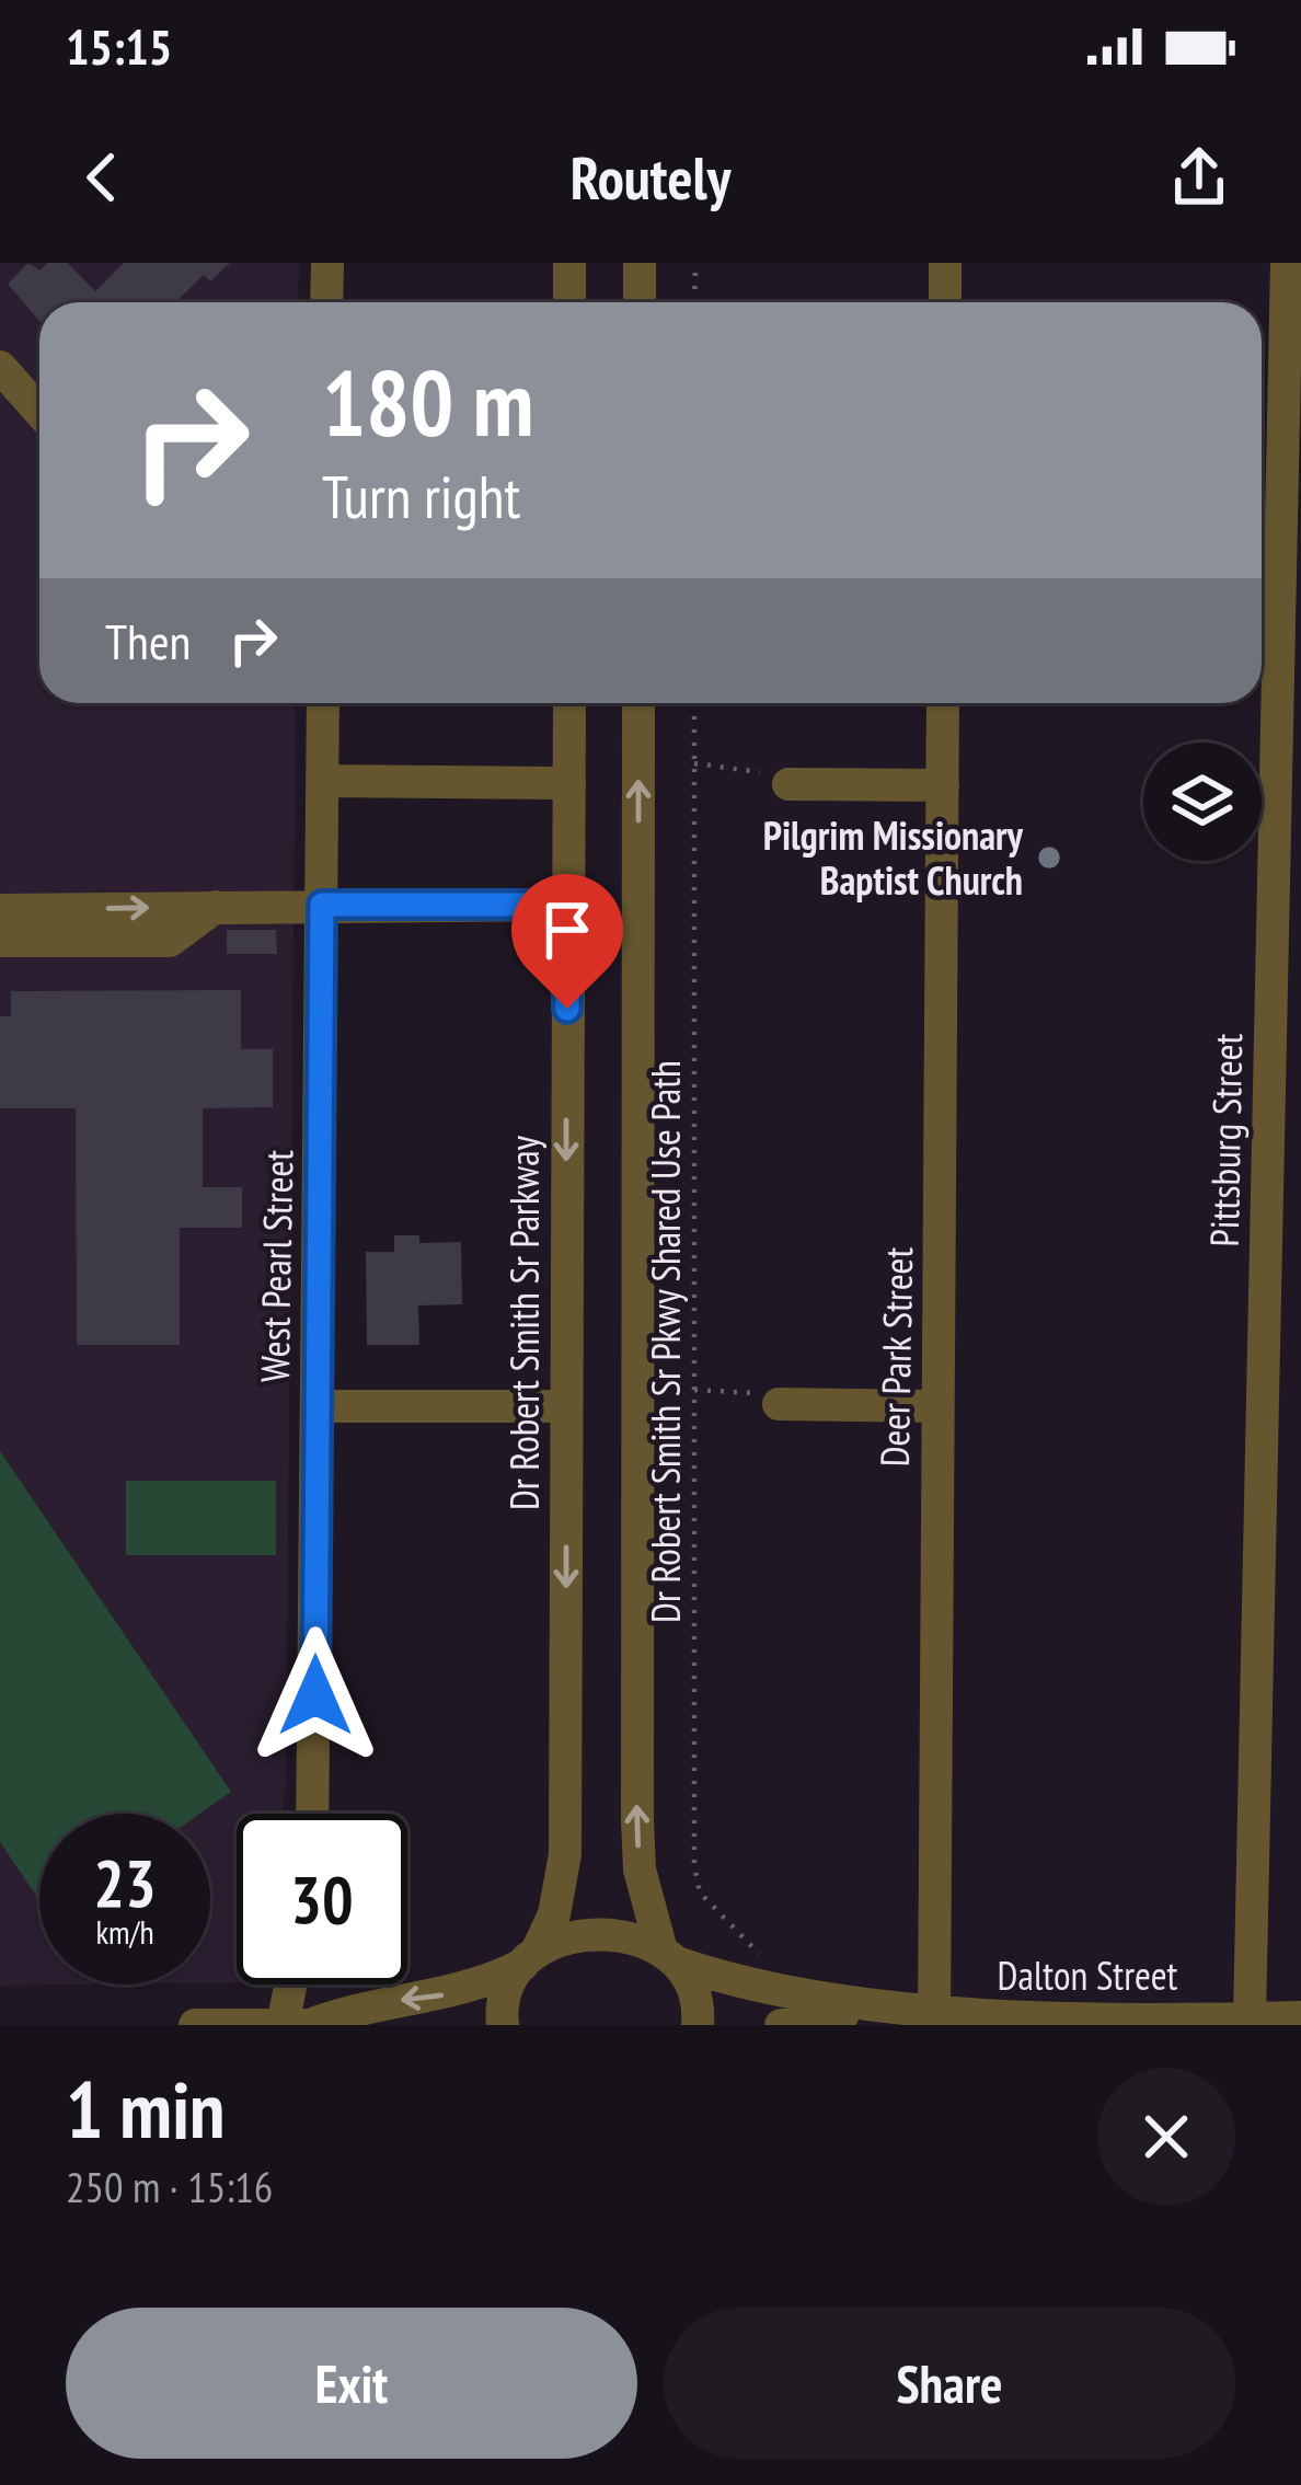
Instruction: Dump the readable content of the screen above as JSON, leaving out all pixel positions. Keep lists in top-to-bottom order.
{
  "streets": {
    "street": [
      "Pittsburg Street",
      "West Pearl Street",
      "Dr Robert Smith Sr Parkway",
      "Deer Park Street",
      "Dalton Street"
    ],
    "path": ["Dr Robert Smith Sr Pkwy Shared Use Path"]
  },
  "crossings": [
    ["Pittsburg Street", "Dalton Street"],
    ["Dr Robert Smith Sr Parkway", "Dalton Street"],
    ["Deer Park Street", "Dalton Street"]
  ],
  "places": ["Pilgrim Missionary Baptist Church"],
  "page": {
    "status": "15:15",
    "header": "Routely",
    "turn": ["180 m", "Turn right"],
    "then": "Then",
    "speed": "23 km/h",
    "limit": "30",
    "heading": ["1 min", "250 m · 15:16"],
    "buttons": ["Exit", "Share"]
  }
}
